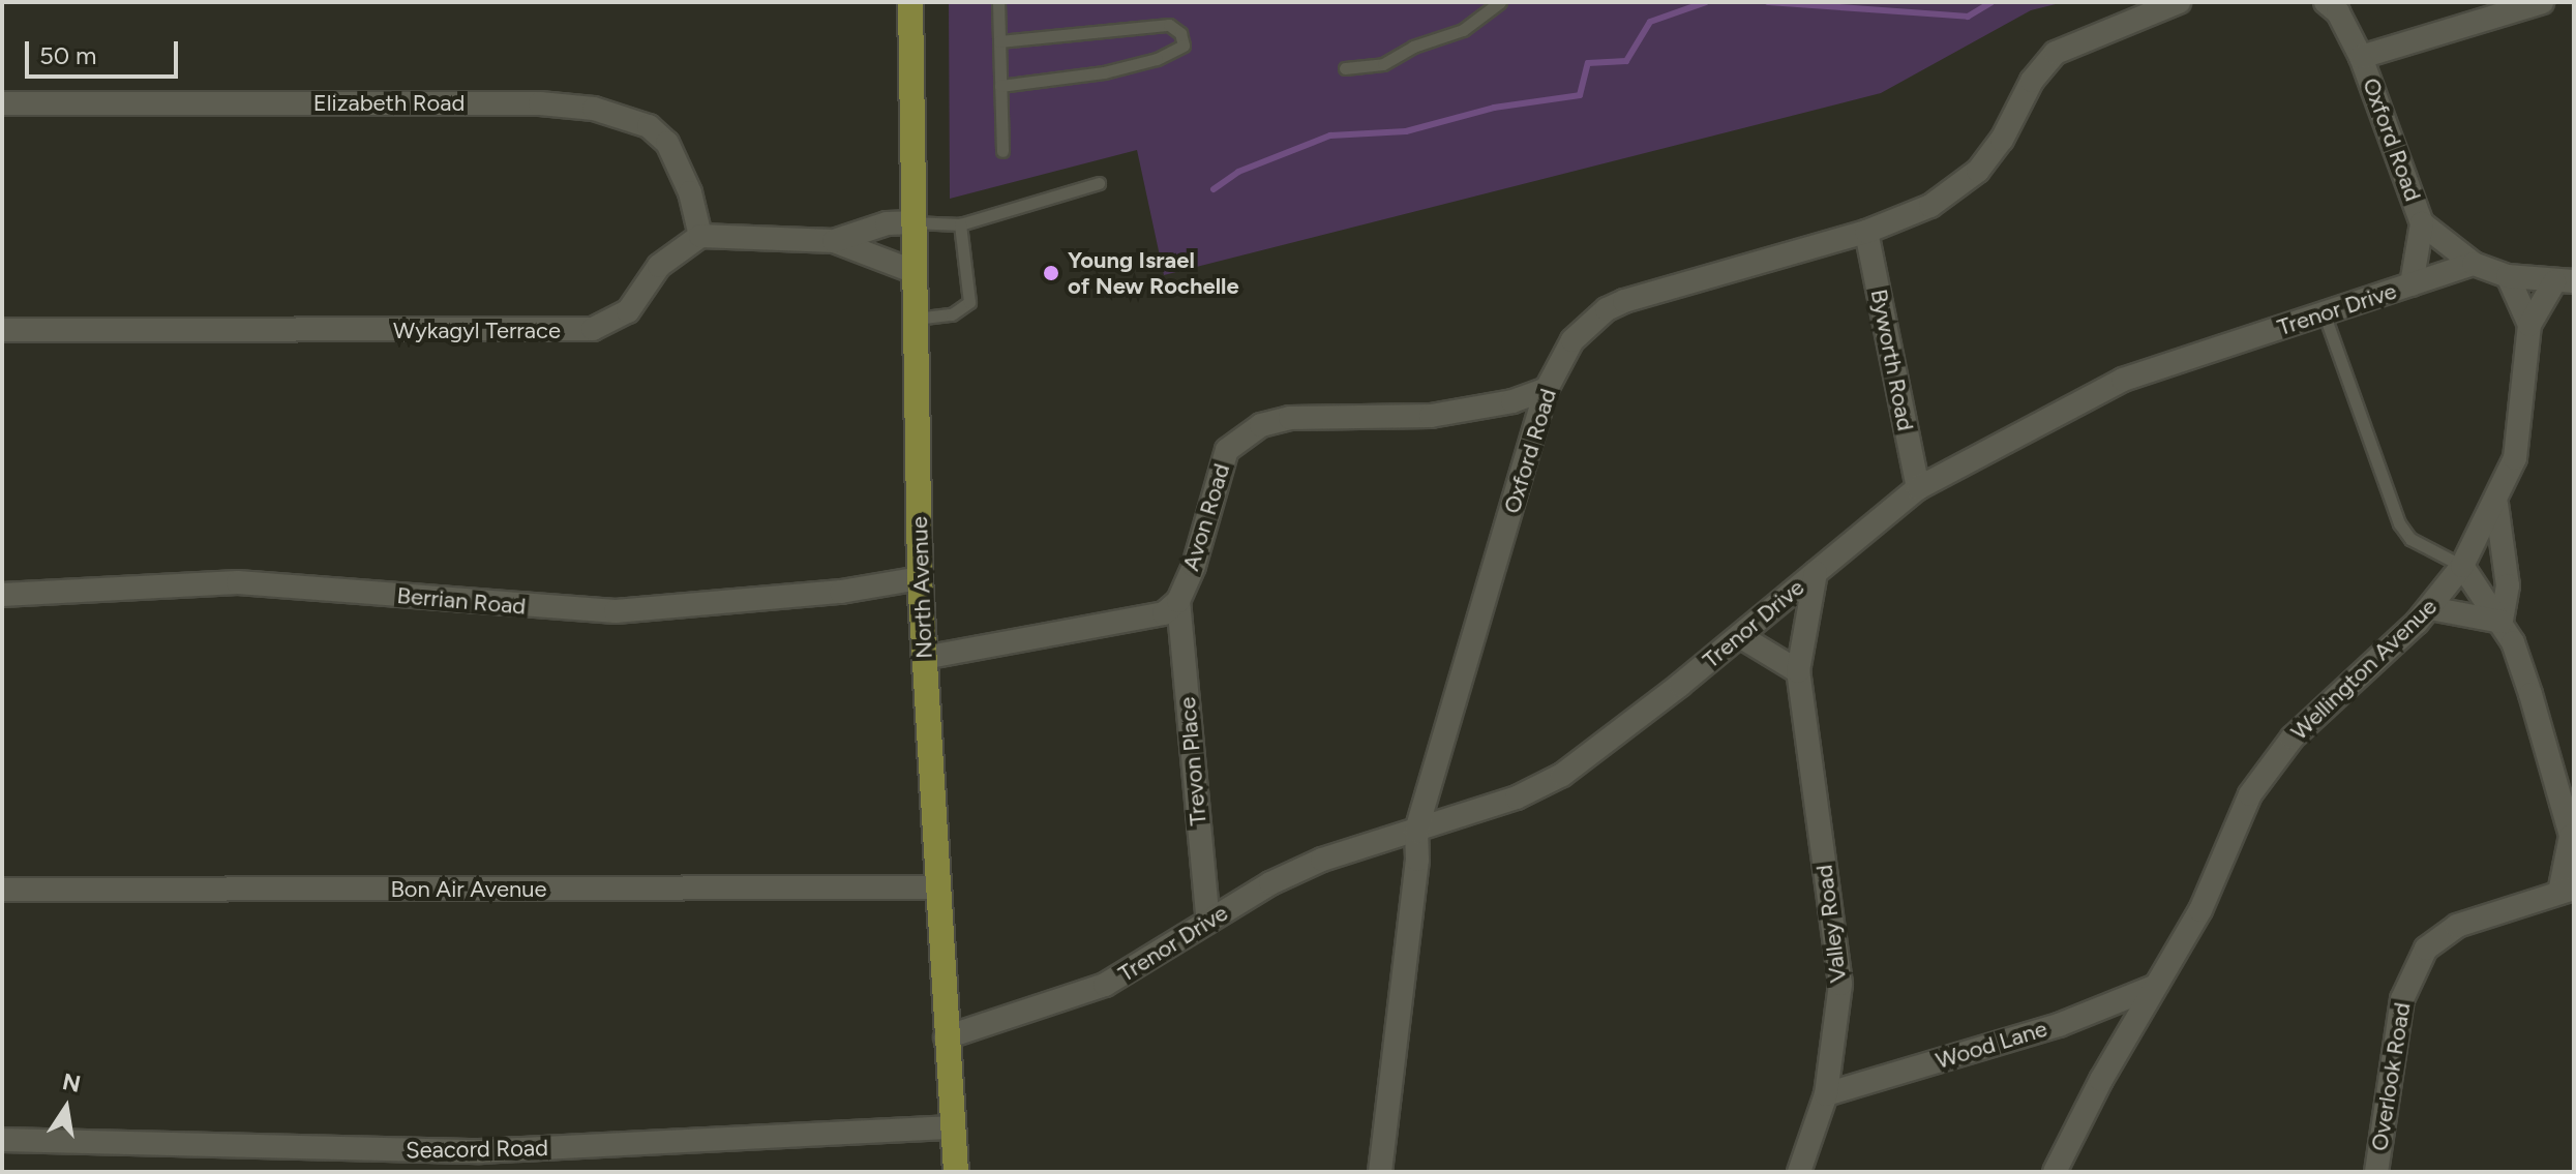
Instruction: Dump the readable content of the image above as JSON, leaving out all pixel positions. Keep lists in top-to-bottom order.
{
  "streets": {
    "main road": ["North Avenue"],
    "street": [
      "Elizabeth Road",
      "Oxford Road",
      "Trenor Drive",
      "Wykagyl Terrace",
      "Byworth Road",
      "Avon Road",
      "Berrian Road",
      "Wellington Avenue",
      "Trevon Place",
      "Bon Air Avenue",
      "Valley Road",
      "Wood Lane",
      "Overlook Road",
      "Seacord Road"
    ]
  },
  "crossings": [
    ["Elizabeth Road", "Wykagyl Terrace"],
    ["Oxford Road", "Trenor Drive"],
    ["Oxford Road", "Byworth Road"],
    ["Oxford Road", "Avon Road"],
    ["Trenor Drive", "Byworth Road"],
    ["Trenor Drive", "North Avenue"],
    ["Trenor Drive", "Trevon Place"],
    ["Trenor Drive", "Valley Road"],
    ["Avon Road", "North Avenue"],
    ["Avon Road", "Trevon Place"],
    ["North Avenue", "Berrian Road"],
    ["North Avenue", "Bon Air Avenue"],
    ["North Avenue", "Seacord Road"],
    ["Wellington Avenue", "Wood Lane"],
    ["Valley Road", "Wood Lane"]
  ],
  "places": ["Young Israel of New Rochelle"],
  "scale_bar": "50 m",
  "north": "top"
}
